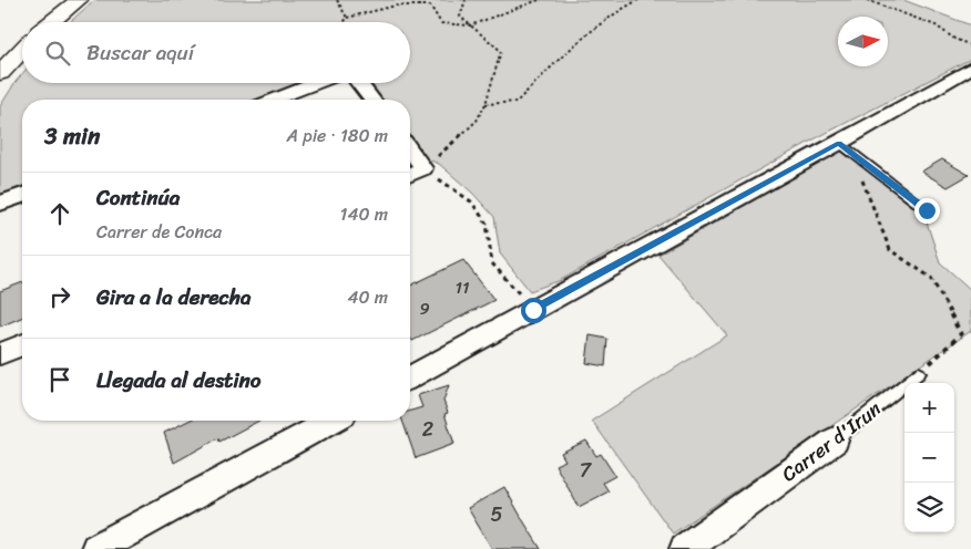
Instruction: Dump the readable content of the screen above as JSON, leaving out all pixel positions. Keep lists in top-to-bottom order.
{
  "streets": {
    "street": ["Carrer d'Irun"]
  },
  "house_numbers": [
    "11",
    "9",
    "2",
    "7",
    "5"
  ],
  "north": "right",
  "page": {
    "search": "Buscar aquí",
    "heading": ["3 min", "A pie · 180 m"],
    "list": [
      ["Continúa", "Carrer de Conca", "140 m"],
      ["Gira a la derecha", "40 m"],
      "Llegada al destino"
    ],
    "map_buttons": ["+", "−"]
  }
}
